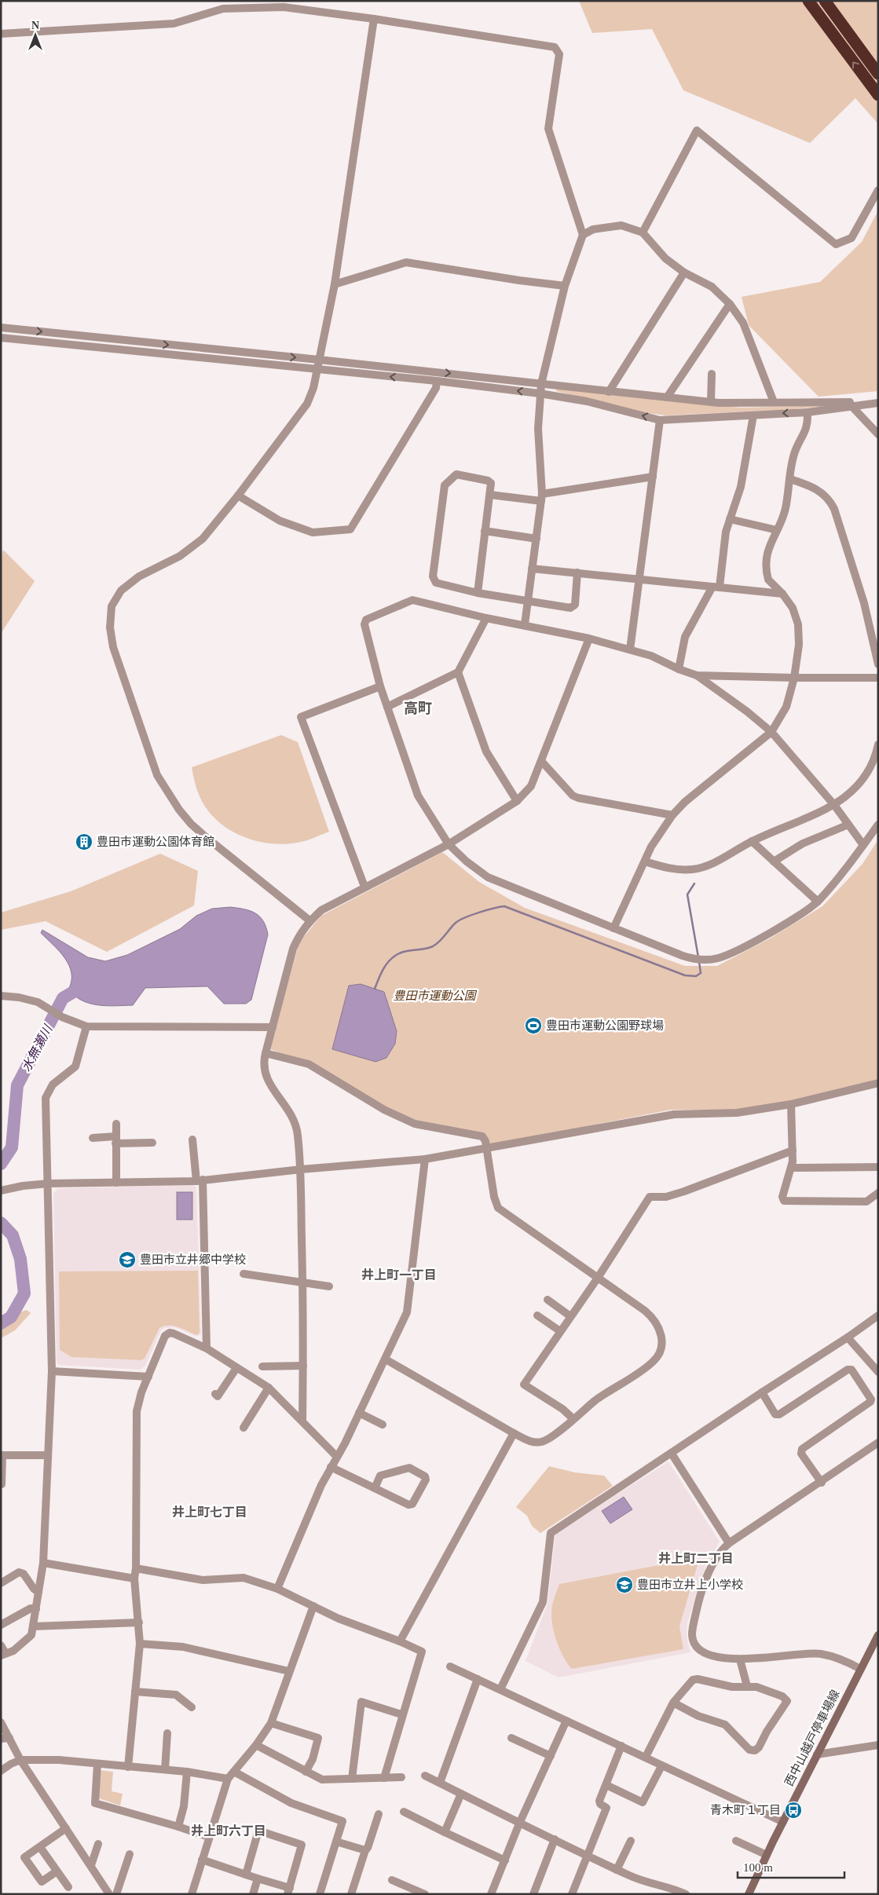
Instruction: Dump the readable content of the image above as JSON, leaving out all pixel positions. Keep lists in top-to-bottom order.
{
  "streets": {
    "main road": ["西中山越戸停車場線"]
  },
  "districts": [
    "高町",
    "井上町一丁目",
    "井上町七丁目",
    "井上町二丁目",
    "井上町六丁目"
  ],
  "water": ["水無瀬川"],
  "parks": ["豊田市運動公園"],
  "places": {
    "building": ["豊田市運動公園体育館"],
    "sports": ["豊田市運動公園野球場"],
    "school or university": ["豊田市立井郷中学校", "豊田市立井上小学校"],
    "bus stop": ["青木町１丁目"]
  },
  "scale_bar": "100 m",
  "north": "top"
}
